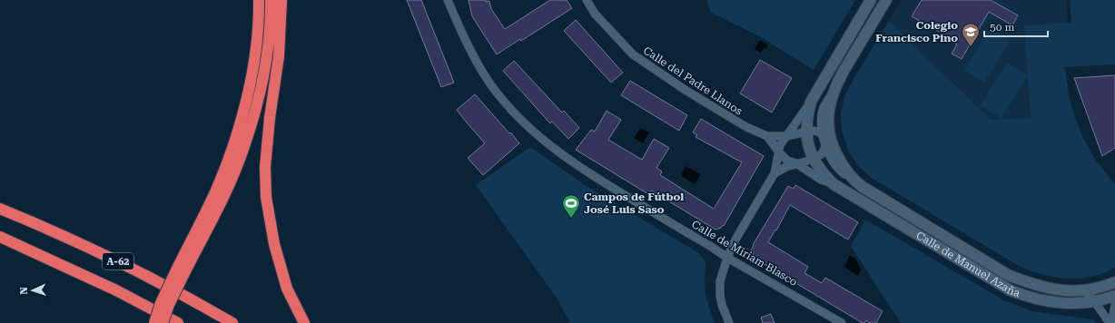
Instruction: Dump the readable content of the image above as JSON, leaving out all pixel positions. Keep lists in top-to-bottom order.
{
  "streets": {
    "highway": ["A-62"],
    "street": ["Calle del Padre Llanos", "Calle de Miriam Blasco", "Calle de Manuel Azaña"]
  },
  "crossings": [
    ["Calle del Padre Llanos", "Calle de Manuel Azaña"]
  ],
  "places": {
    "school or university": ["Colegio Francisco Pino"],
    "sports": ["Campos de Fútbol José Luis Saso"]
  },
  "scale_bar": "50 m",
  "north": "left"
}
